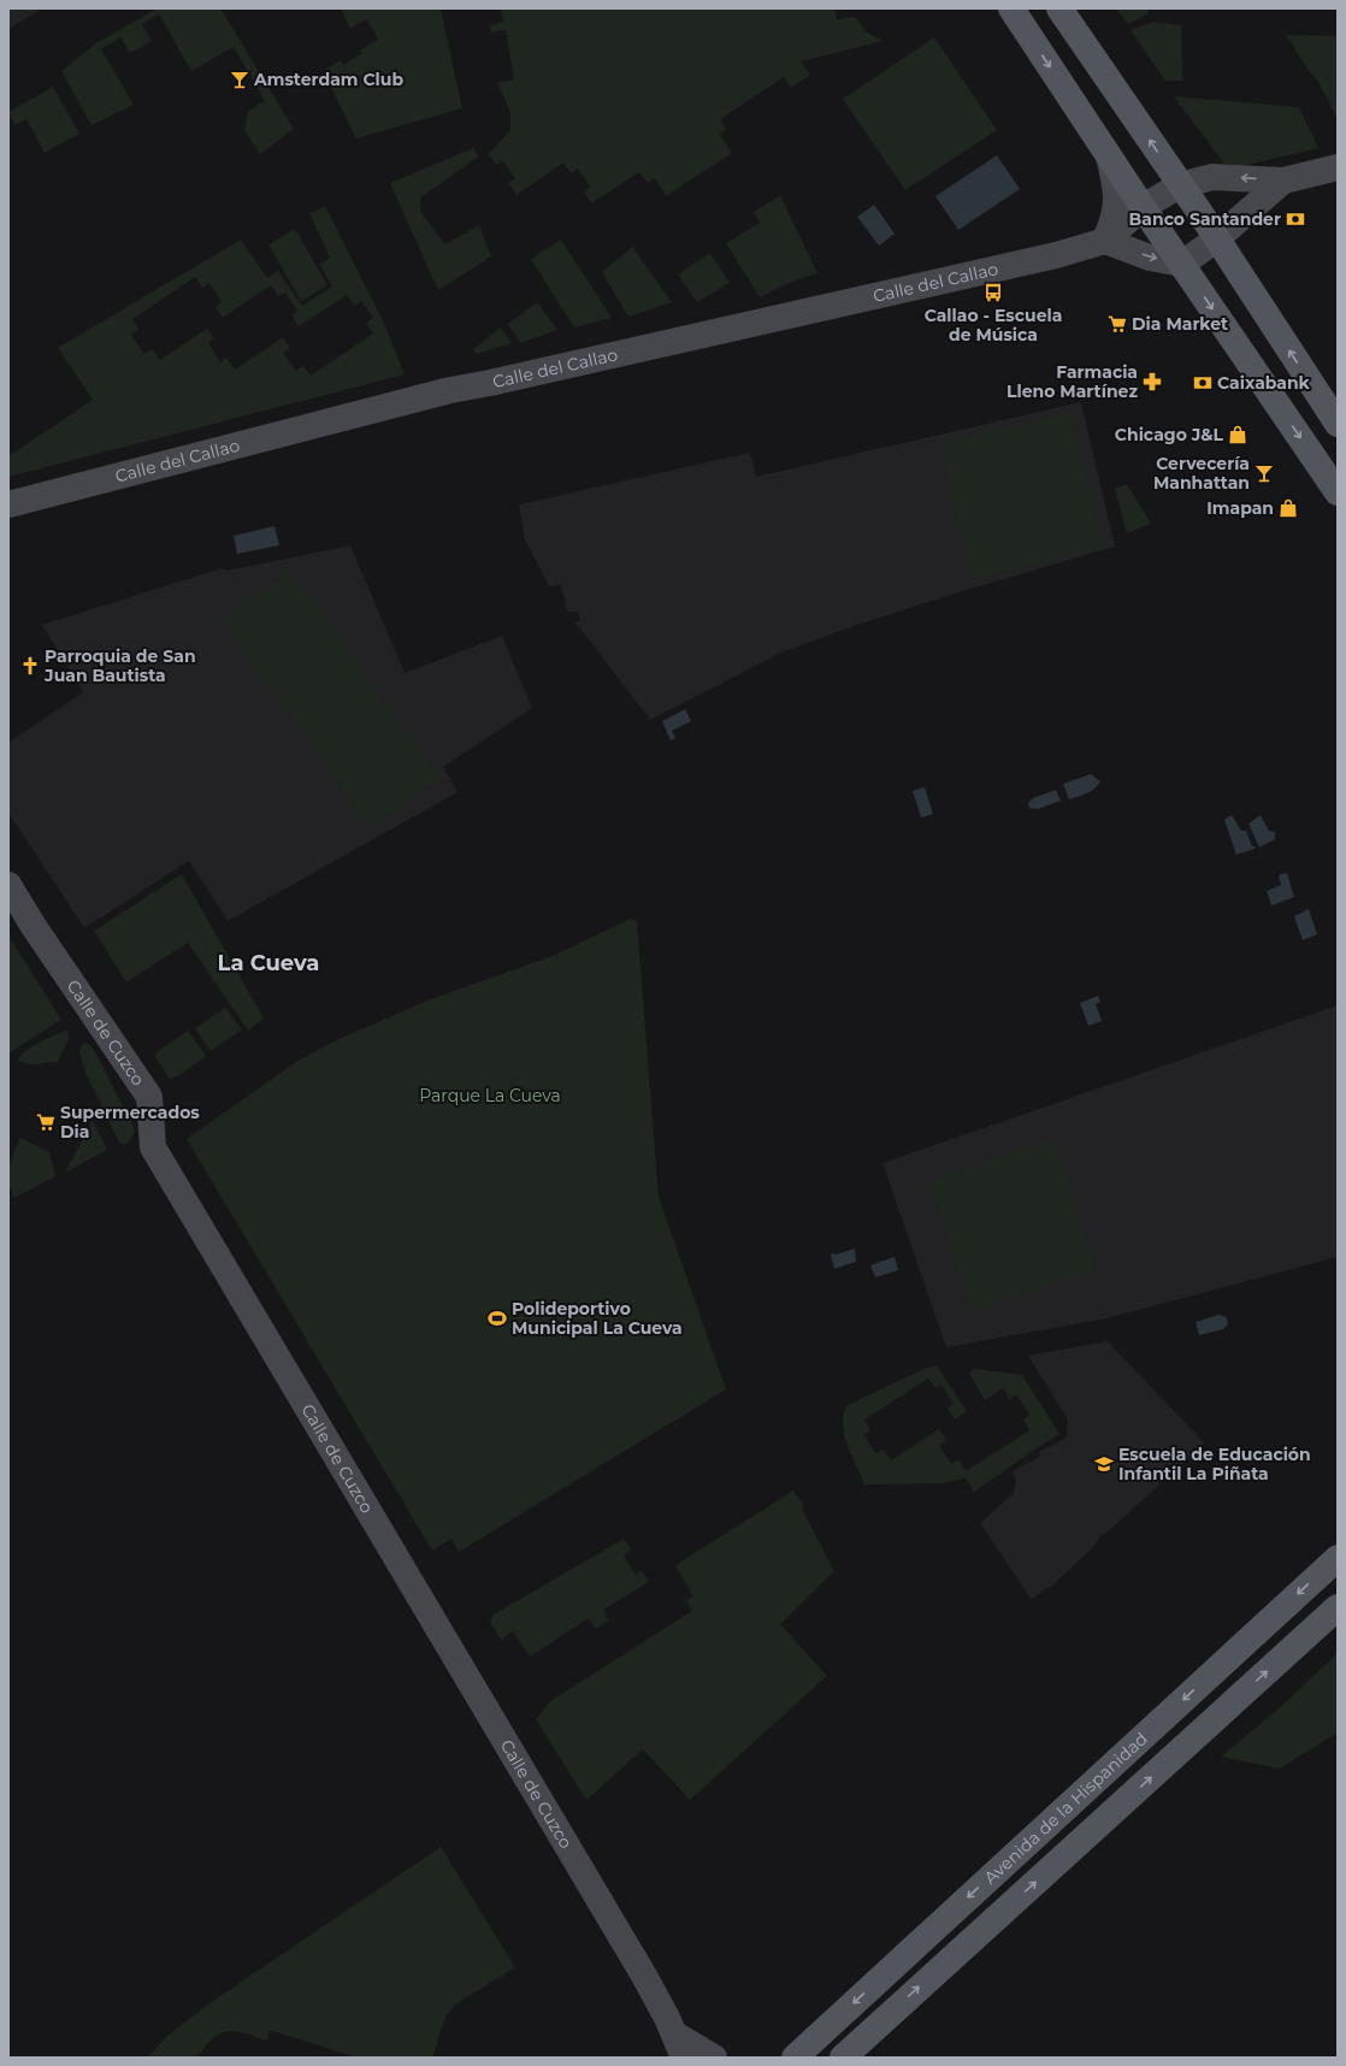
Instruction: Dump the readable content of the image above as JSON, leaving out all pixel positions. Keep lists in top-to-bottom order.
{
  "streets": {
    "main road": ["Avenida de la Hispanidad"],
    "street": ["Calle del Callao", "Calle de Cuzco"]
  },
  "districts": ["La Cueva"],
  "parks": ["Parque La Cueva"],
  "places": {
    "bar": ["Amsterdam Club", "Cervecería Manhattan"],
    "bank": ["Banco Santander", "Caixabank"],
    "bus stop": ["Callao - Escuela de Música"],
    "supermarket": ["Dia Market", "Supermercados Dia"],
    "pharmacy": ["Farmacia Lleno Martínez"],
    "shop": ["Chicago J&L", "Imapan"],
    "church": ["Parroquia de San Juan Bautista"],
    "sports": ["Polideportivo Municipal La Cueva"],
    "school or university": ["Escuela de Educación Infantil La Piñata"]
  }
}
